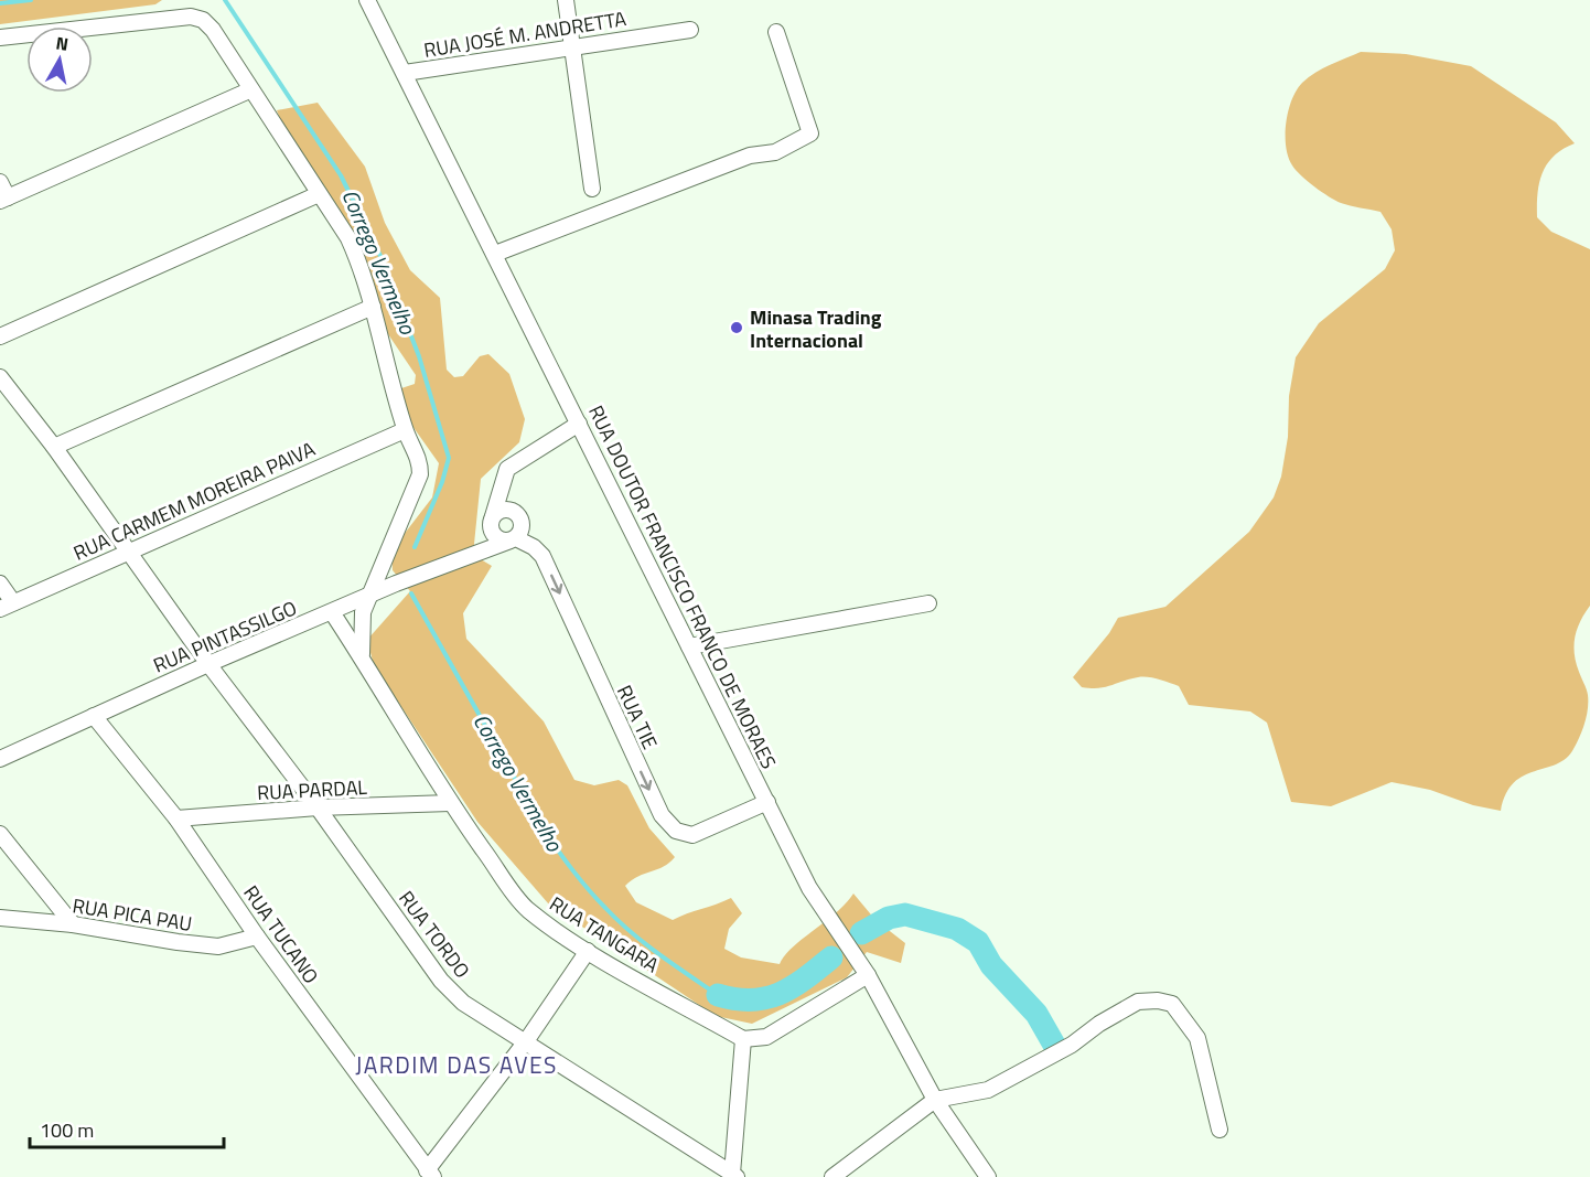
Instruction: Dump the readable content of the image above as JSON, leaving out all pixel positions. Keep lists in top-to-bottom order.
{
  "streets": {
    "street": [
      "RUA JOSÉ M. ANDRETTA",
      "RUA CARMEM MOREIRA PAIVA",
      "RUA DOUTOR FRANCISCO FRANCO DE MORAES",
      "RUA PINTASSILGO",
      "RUA TIE",
      "RUA PARDAL",
      "RUA PICA PAU",
      "RUA TUCANO",
      "RUA TORDO",
      "RUA TANGARA"
    ]
  },
  "crossings": [
    ["RUA JOSÉ M. ANDRETTA", "RUA DOUTOR FRANCISCO FRANCO DE MORAES"],
    ["RUA CARMEM MOREIRA PAIVA", "RUA TORDO"],
    ["RUA DOUTOR FRANCISCO FRANCO DE MORAES", "RUA TIE"],
    ["RUA PINTASSILGO", "RUA TIE"],
    ["RUA PINTASSILGO", "RUA TUCANO"],
    ["RUA PINTASSILGO", "RUA TORDO"],
    ["RUA PINTASSILGO", "RUA TANGARA"],
    ["RUA PARDAL", "RUA TUCANO"],
    ["RUA PARDAL", "RUA TORDO"],
    ["RUA PARDAL", "RUA TANGARA"],
    ["RUA PICA PAU", "RUA TUCANO"]
  ],
  "one_way": ["RUA TIE"],
  "districts": ["JARDIM DAS AVES"],
  "water": ["Corrego Vermelho"],
  "places": ["Minasa Trading Internacional"],
  "scale_bar": "100 m",
  "north": "top"
}
